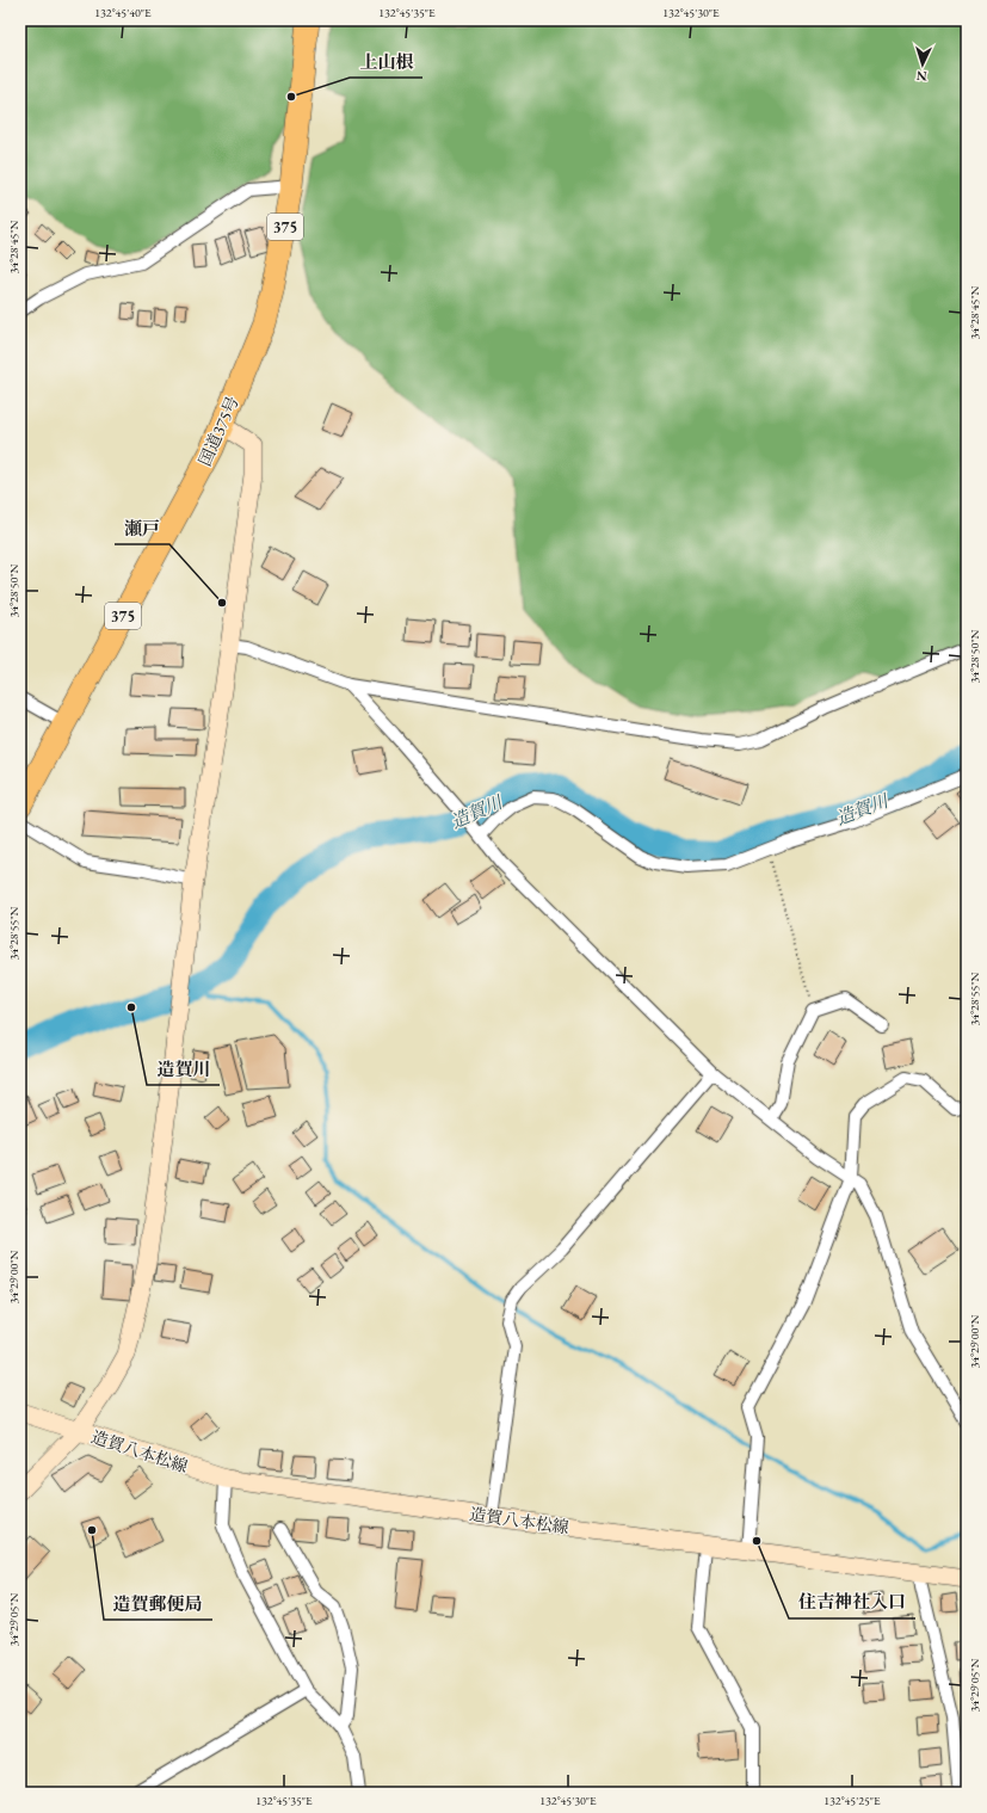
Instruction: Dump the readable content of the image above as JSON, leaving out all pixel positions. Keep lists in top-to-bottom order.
{
  "streets": {
    "highway": ["375", "国道375号"],
    "main road": ["造賀八本松線"]
  },
  "water": ["造賀川"],
  "places": [
    "上山根",
    "瀬戸",
    "造賀川",
    "造賀郵便局",
    "住吉神社入口"
  ],
  "north": "bottom",
  "coordinates": [
    "132°45'40\"E",
    "132°45'35\"E",
    "132°45'30\"E",
    "34°28'45\"N",
    "34°28'50\"N",
    "34°28'55\"N",
    "34°29'00\"N",
    "34°29'05\"N",
    "132°45'25\"E"
  ]
}
